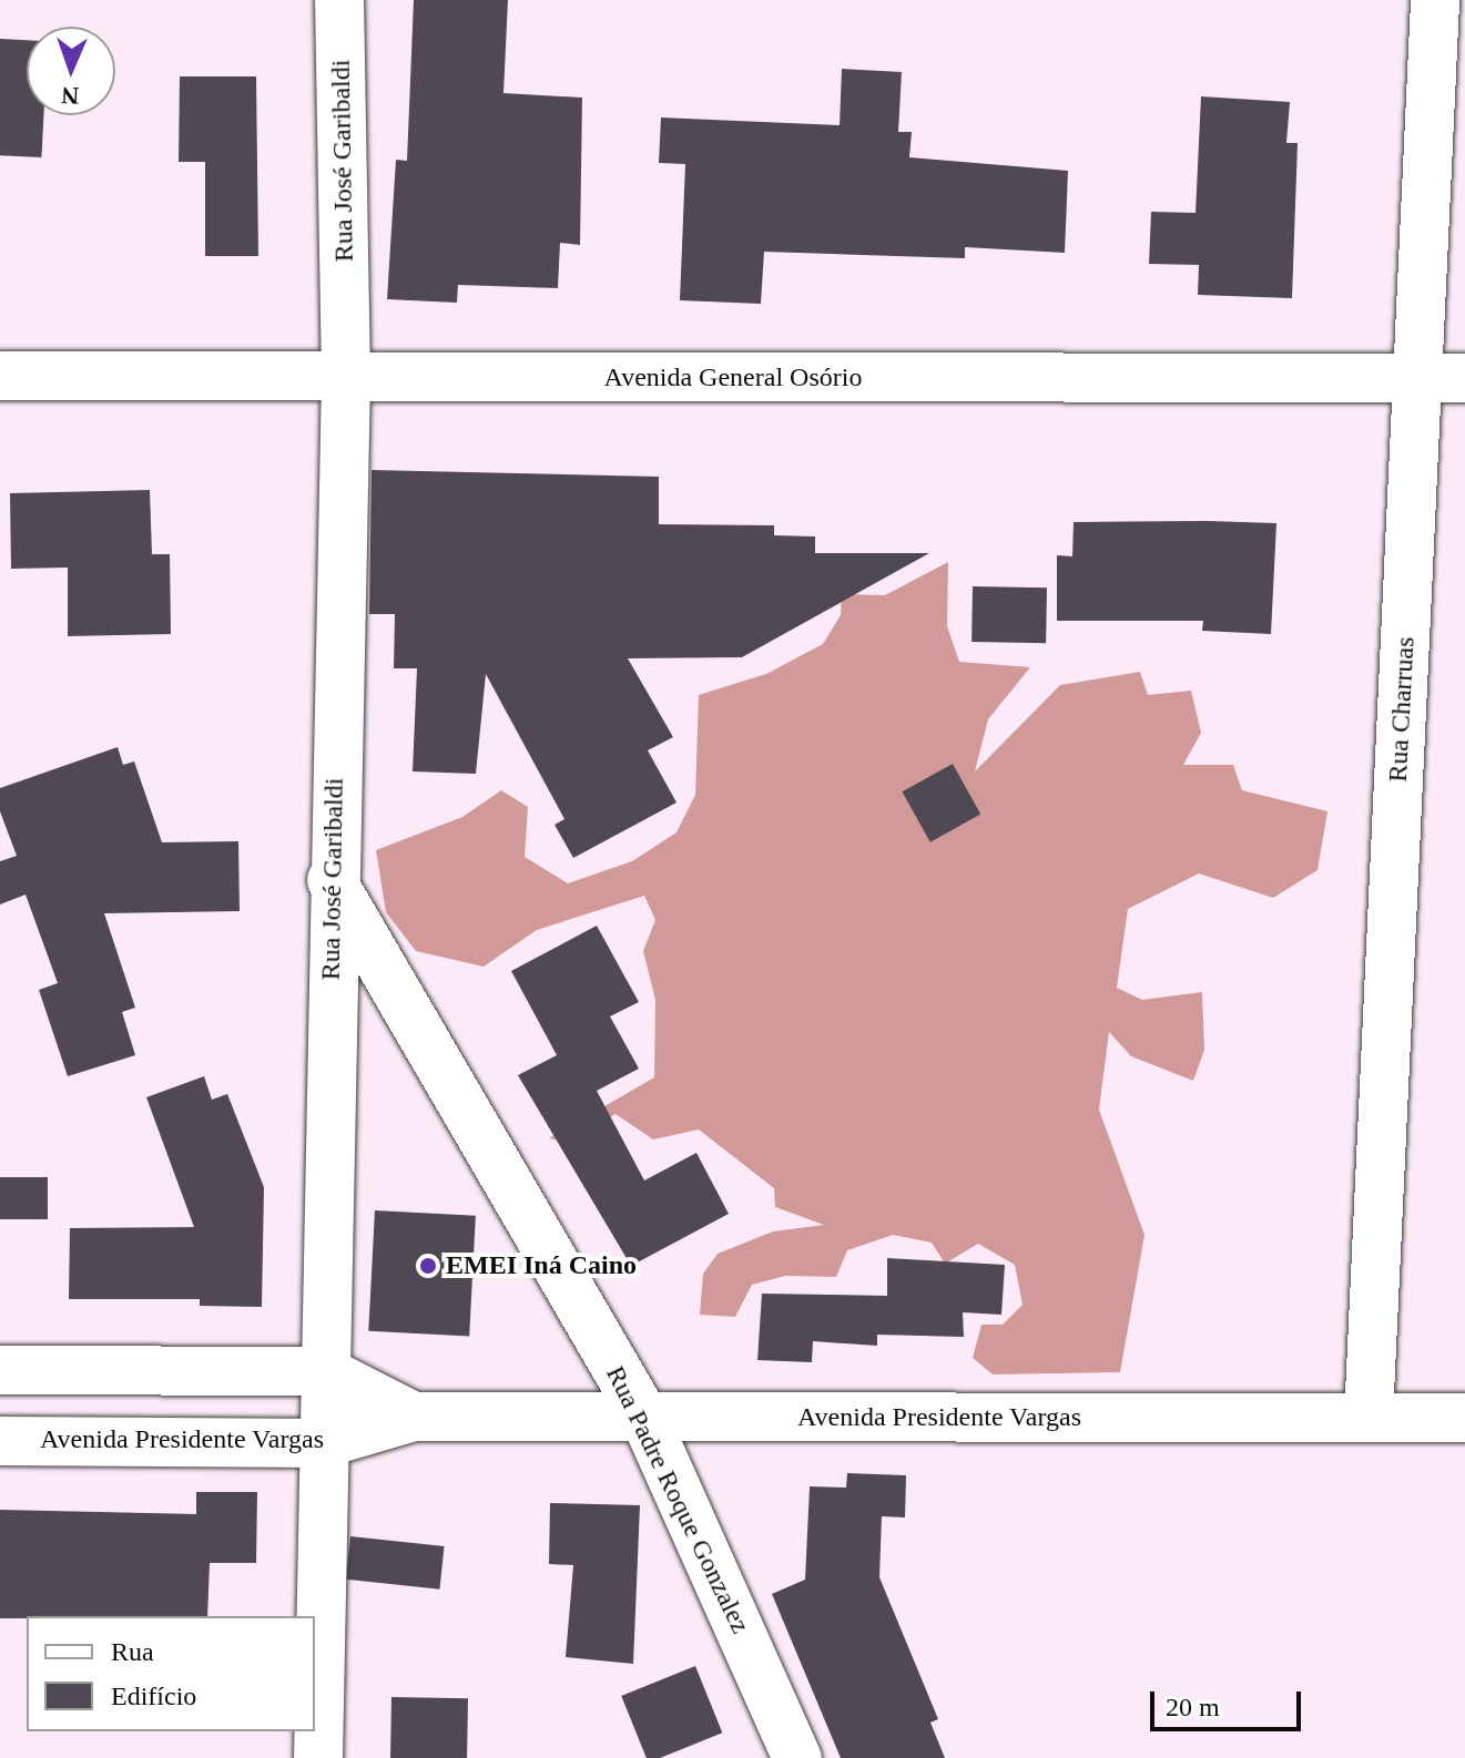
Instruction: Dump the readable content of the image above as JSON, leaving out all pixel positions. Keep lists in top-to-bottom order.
{
  "streets": {
    "street": [
      "Rua José Garibaldi",
      "Avenida General Osório",
      "Rua Charruas",
      "Avenida Presidente Vargas",
      "Rua Padre Roque Gonzalez"
    ]
  },
  "crossings": [
    ["Rua José Garibaldi", "Avenida General Osório"],
    ["Rua José Garibaldi", "Avenida Presidente Vargas"],
    ["Rua José Garibaldi", "Rua Padre Roque Gonzalez"],
    ["Avenida General Osório", "Rua Charruas"],
    ["Rua Charruas", "Avenida Presidente Vargas"],
    ["Avenida Presidente Vargas", "Rua Padre Roque Gonzalez"]
  ],
  "places": ["EMEI Iná Caino"],
  "legend": ["Rua", "Edifício"],
  "scale_bar": "20 m",
  "north": "bottom"
}
